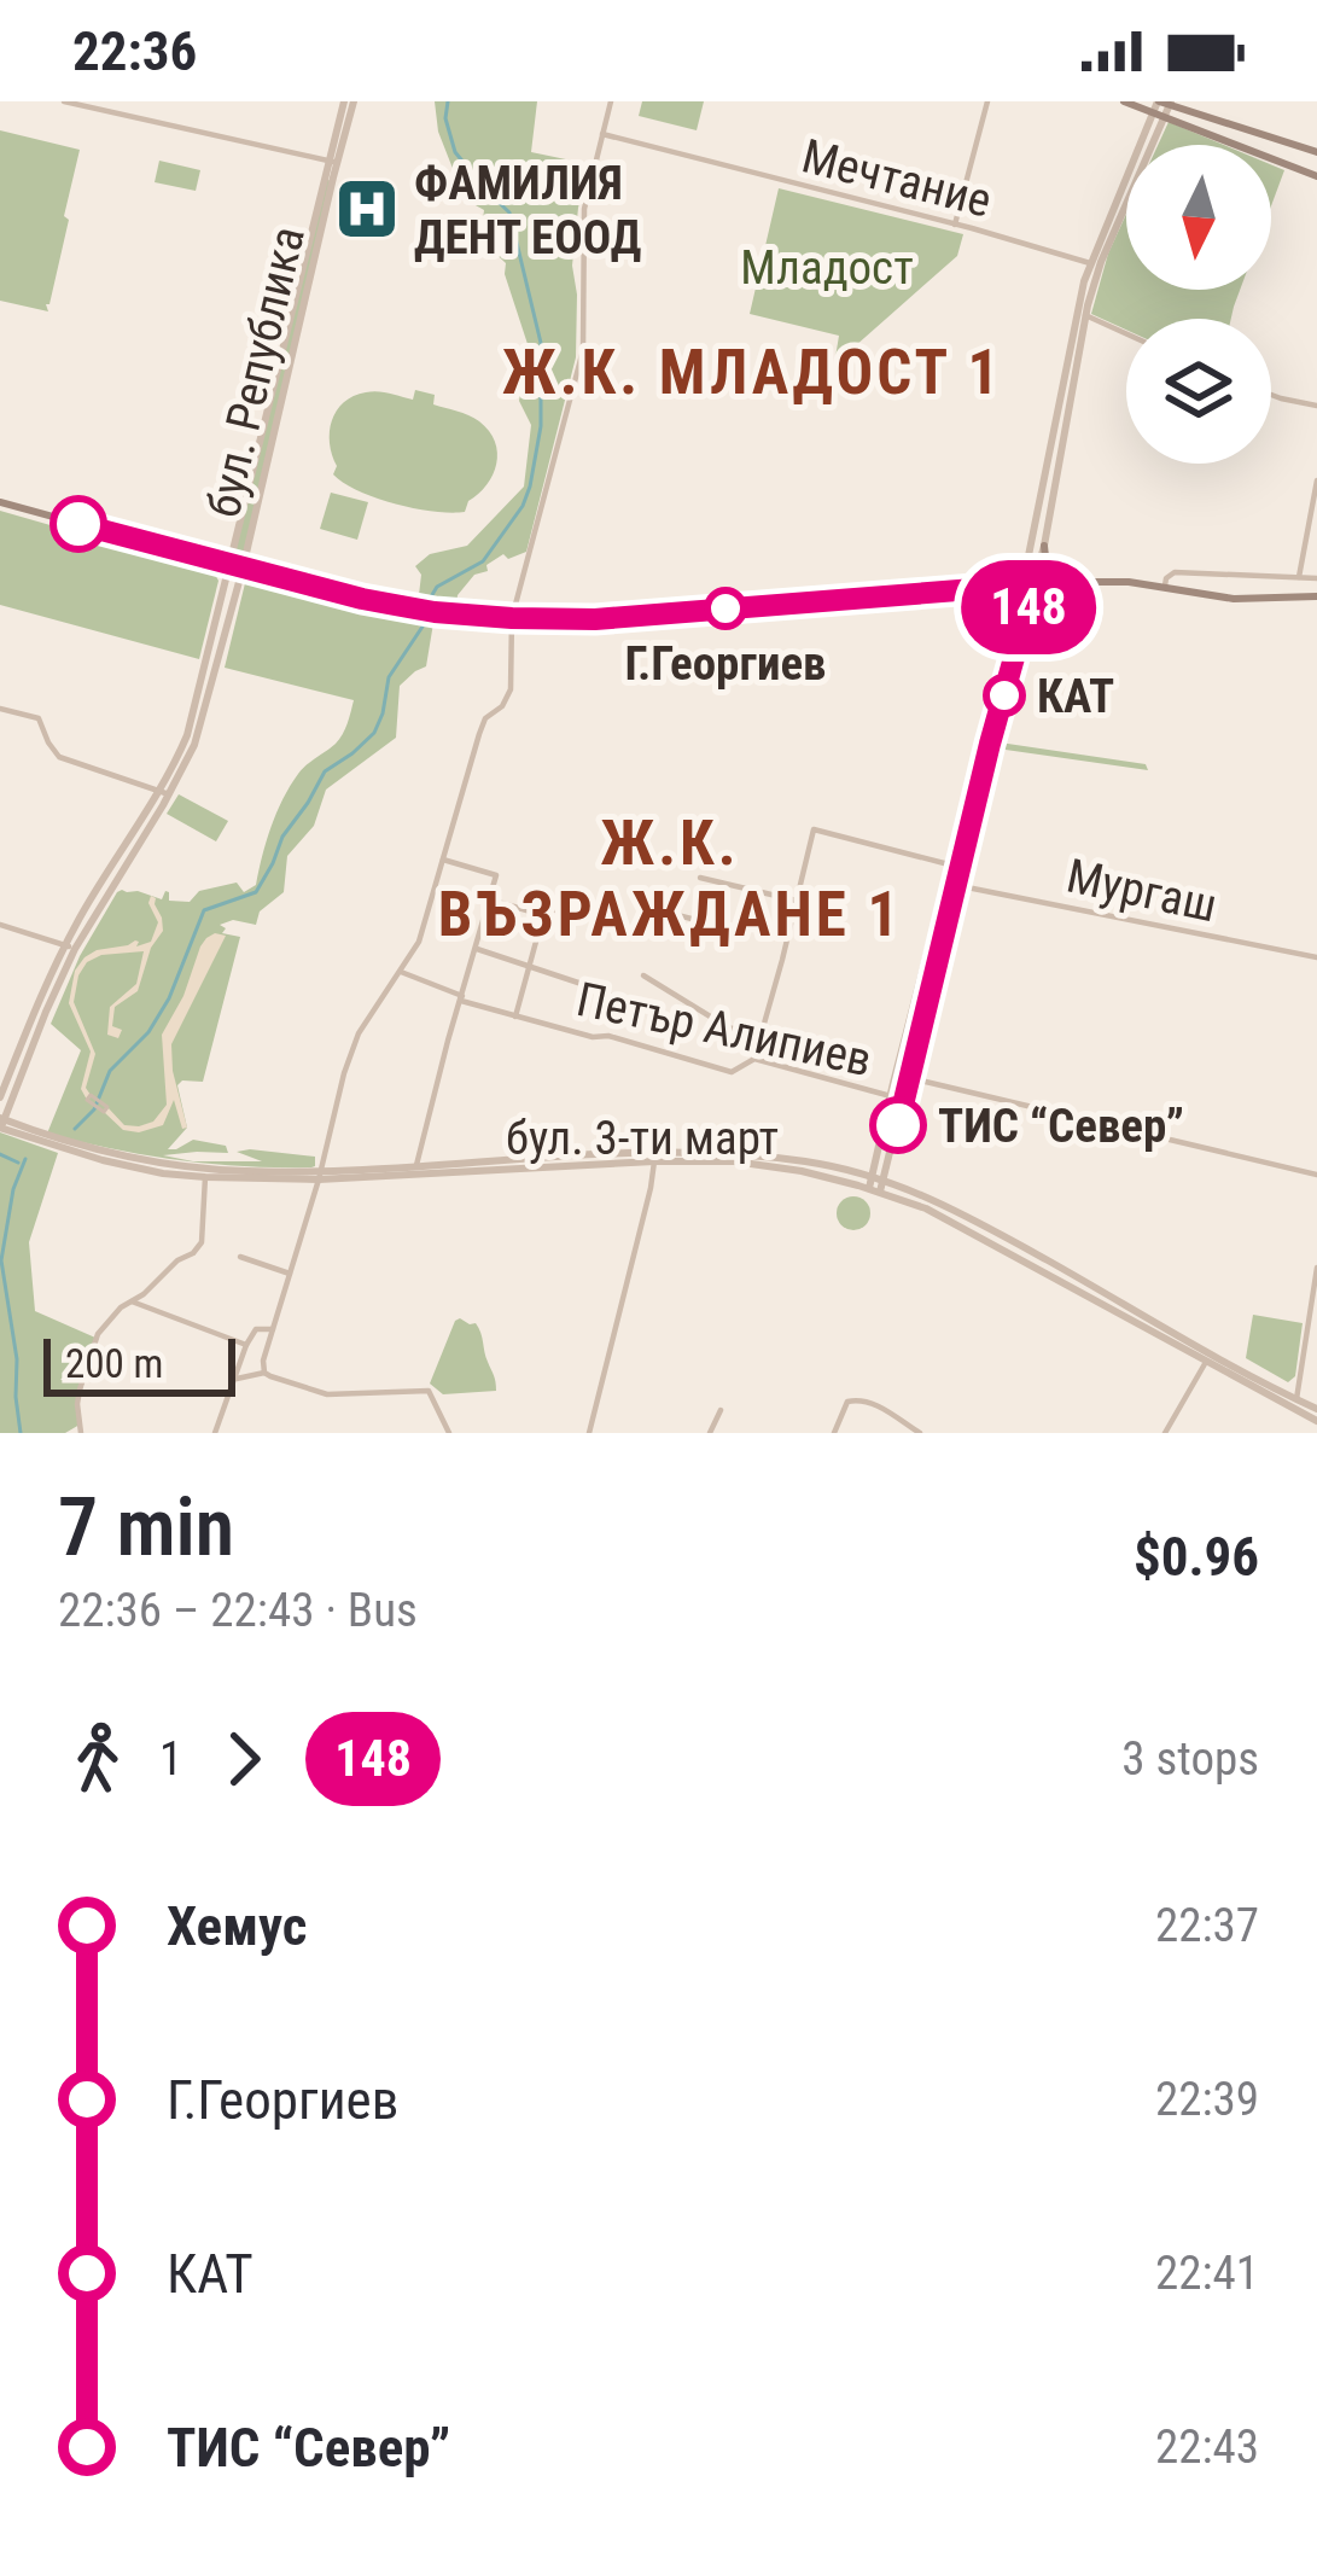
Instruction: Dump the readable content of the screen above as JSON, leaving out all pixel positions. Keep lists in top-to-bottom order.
{
  "streets": {
    "street": [
      "Мечтание",
      "бул. Република",
      "Мургаш",
      "Петър Алипиев",
      "бул. 3-ти март"
    ]
  },
  "crossings": [
    ["бул. Република", "бул. 3-ти март"]
  ],
  "districts": ["Ж.К. МЛАДОСТ 1", "Ж.К. ВЪЗРАЖДАНЕ 1"],
  "parks": ["Младост"],
  "places": {
    "hospital": ["ФАМИЛИЯ ДЕНТ ЕООД"],
    "other": ["Г.Георгиев", "КАТ", "ТИС “Север”"]
  },
  "lines": ["bus line 148"],
  "scale_bar": "200 m",
  "north": "bottom",
  "page": {
    "status": "22:36",
    "on_map": "148",
    "scale": "200 m",
    "heading": ["7 min", "22:36 – 22:43 · Bus", "$0.96"],
    "legs": ["1", "148", "3 stops"],
    "list": [
      {
        "name": "Хемус",
        "value": "22:37"
      },
      {
        "name": "Г.Георгиев",
        "value": "22:39"
      },
      {
        "name": "КАТ",
        "value": "22:41"
      },
      {
        "name": "ТИС “Север”",
        "value": "22:43"
      }
    ]
  }
}
